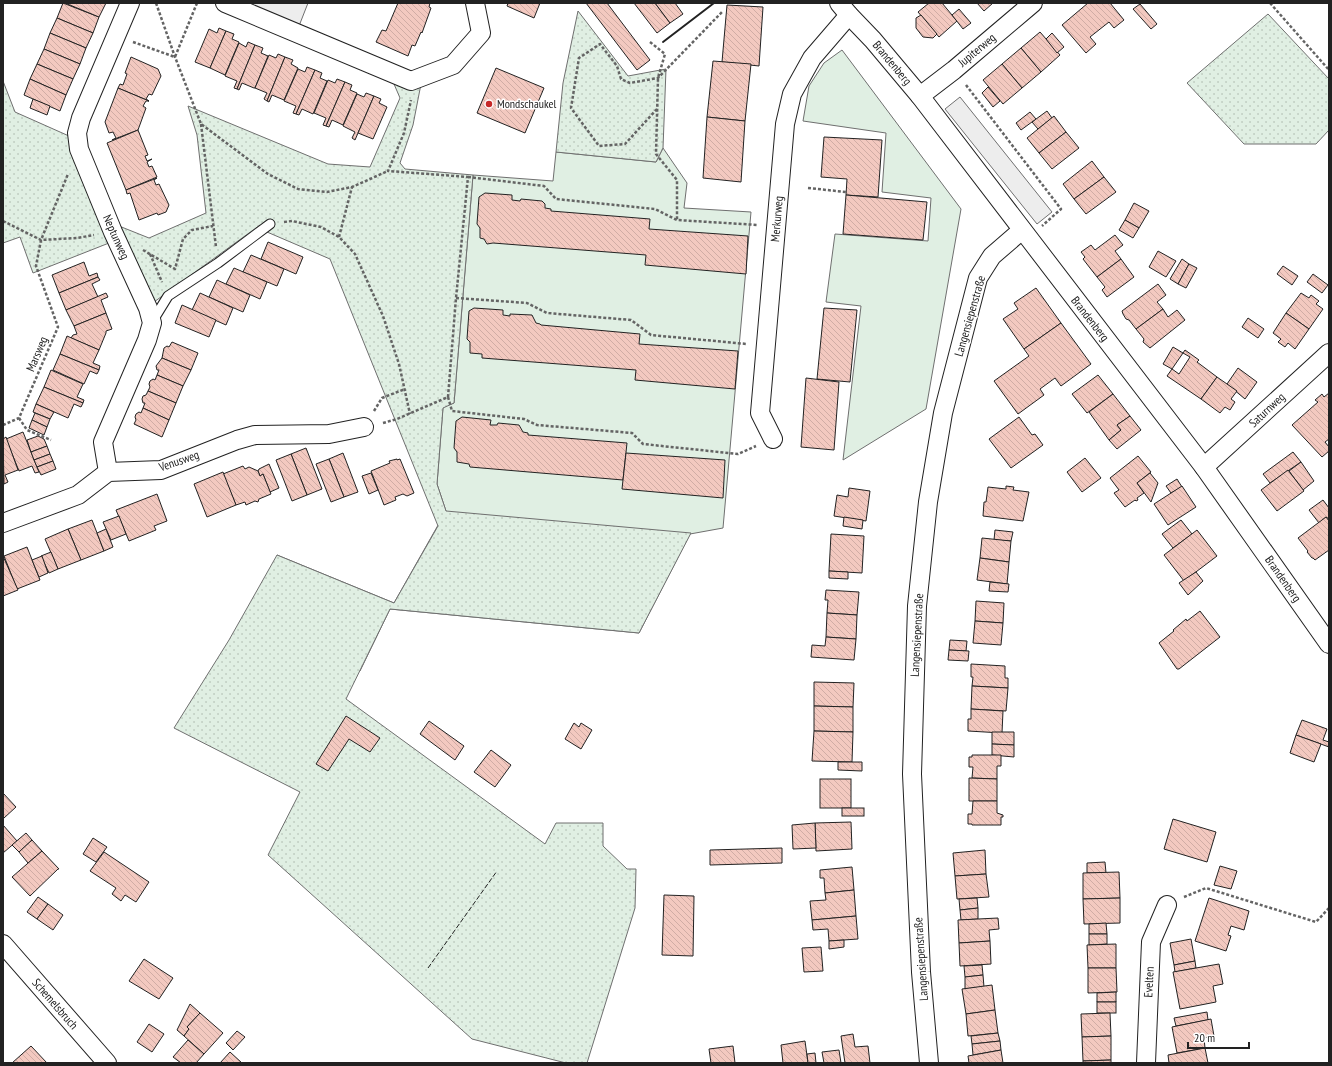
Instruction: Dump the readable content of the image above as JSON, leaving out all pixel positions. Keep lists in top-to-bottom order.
{
  "streets": {
    "street": [
      "Jupiterweg",
      "Brandenberg",
      "Merkurweg",
      "Neptunweg",
      "Langensiepenstraße",
      "Saturnweg",
      "Venusweg",
      "Evelten",
      "Schemelsbruch"
    ],
    "path": ["Marsweg"]
  },
  "crossings": [
    ["Jupiterweg", "Brandenberg"],
    ["Brandenberg", "Merkurweg"],
    ["Brandenberg", "Langensiepenstraße"],
    ["Brandenberg", "Saturnweg"],
    ["Neptunweg", "Marsweg"]
  ],
  "places": ["Mondschaukel"],
  "scale_bar": "20 m"
}
